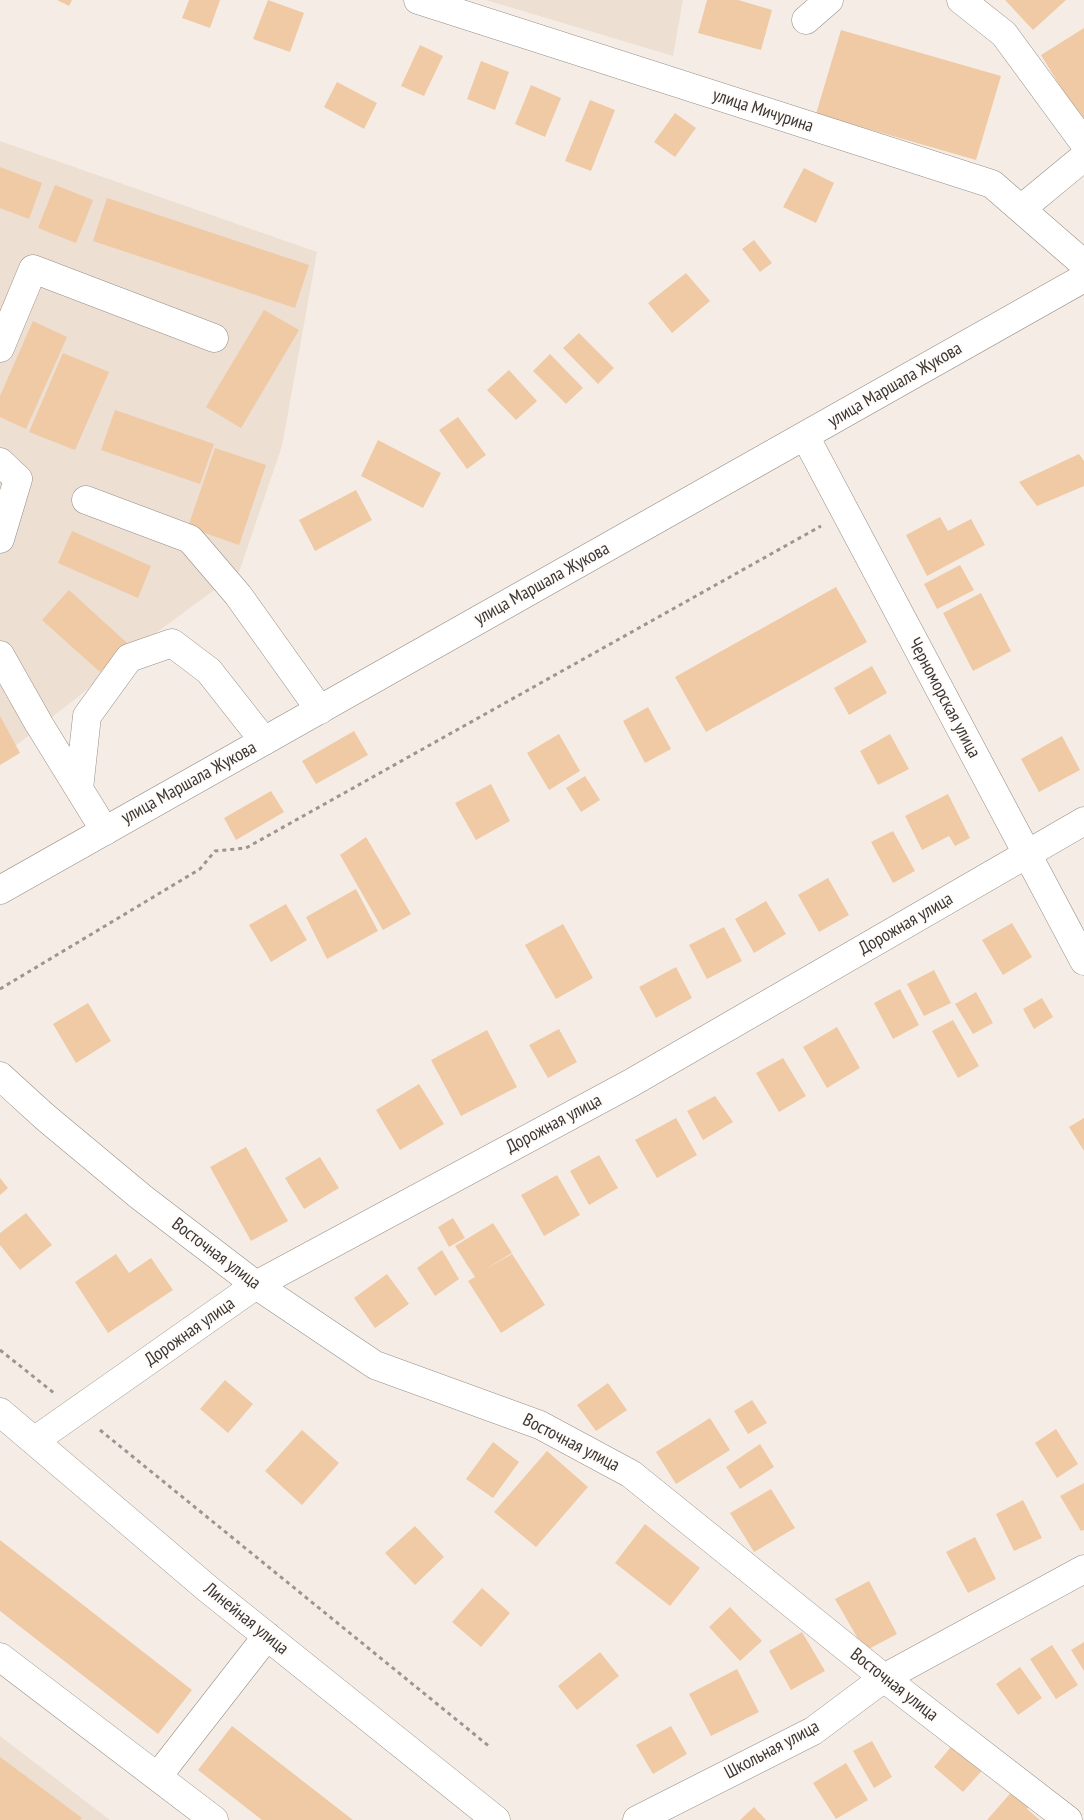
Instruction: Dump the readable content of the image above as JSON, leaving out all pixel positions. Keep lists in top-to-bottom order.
{
  "streets": {
    "street": [
      "улица Мичурина",
      "улица Маршала Жукова",
      "Черноморская улица",
      "Дорожная улица",
      "Восточная улица",
      "Линейная улица",
      "Школьная улица"
    ]
  },
  "crossings": [
    ["улица Маршала Жукова", "Черноморская улица"],
    ["Черноморская улица", "Дорожная улица"],
    ["Дорожная улица", "Восточная улица"],
    ["Дорожная улица", "Линейная улица"],
    ["Восточная улица", "Школьная улица"]
  ]
}
